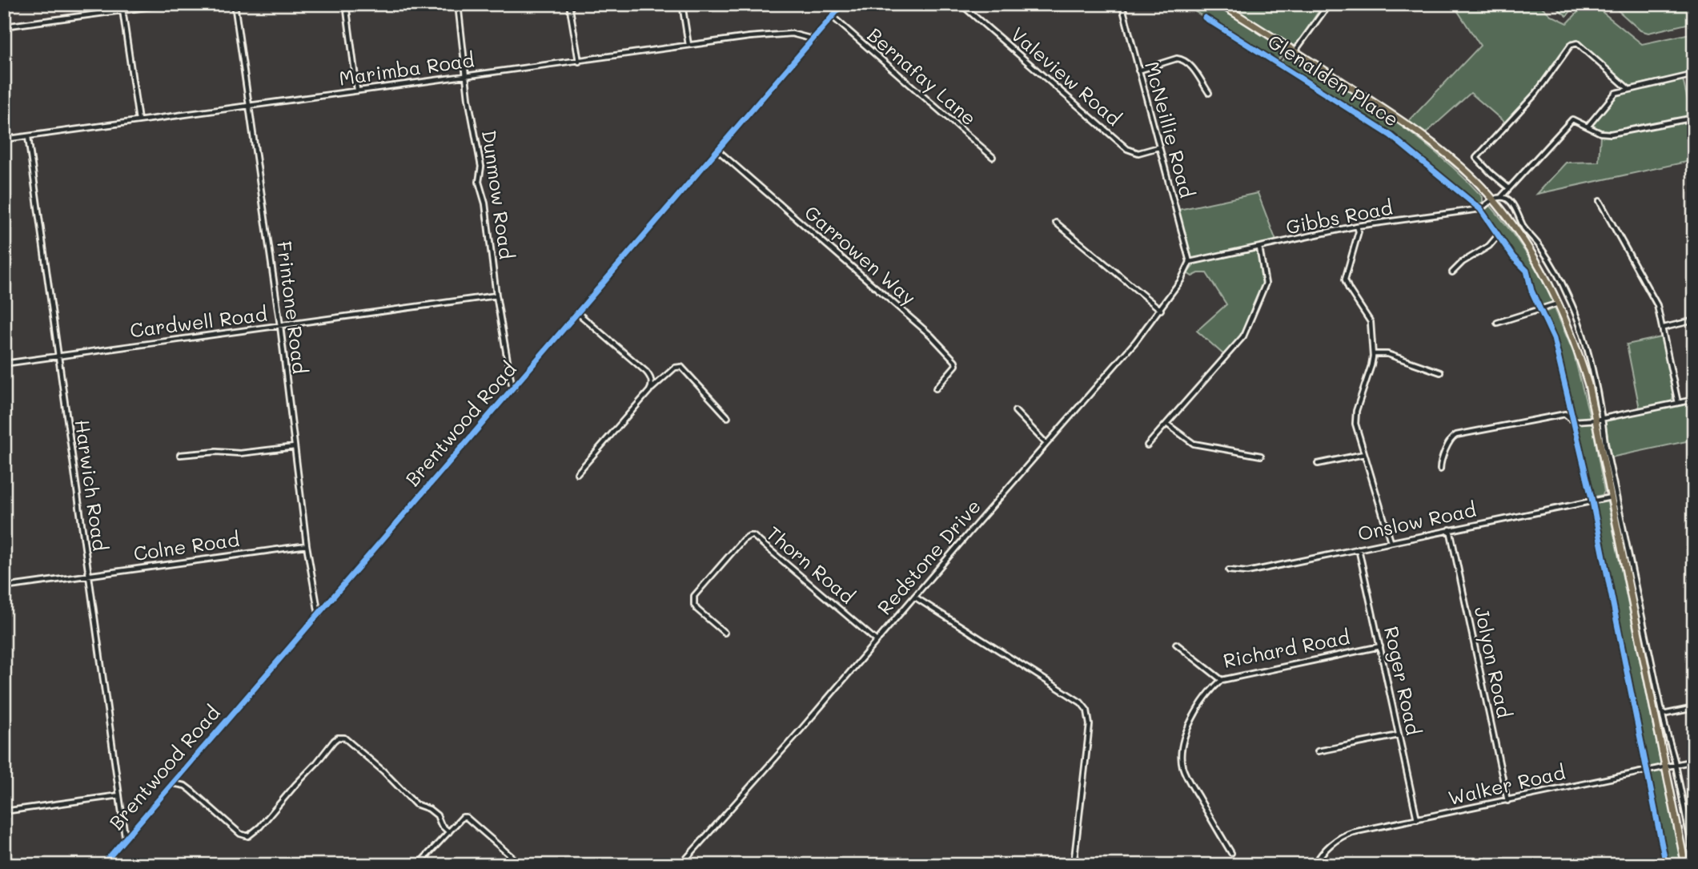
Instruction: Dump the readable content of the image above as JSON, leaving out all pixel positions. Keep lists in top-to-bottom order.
{
  "streets": {
    "street": [
      "Marimba Road",
      "Bernafay Lane",
      "Valeview Road",
      "Glenalden Place",
      "McNeillie Road",
      "Dunmow Road",
      "Gibbs Road",
      "Garrowen Way",
      "Frintone Road",
      "Cardwell Road",
      "Brentwood Road",
      "Harwich Road",
      "Onslow Road",
      "Colne Road",
      "Redstone Drive",
      "Thorn Road",
      "Richard Road",
      "Jolyon Road",
      "Roger Road",
      "Walker Road"
    ]
  },
  "crossings": [
    ["Marimba Road", "Dunmow Road"],
    ["Marimba Road", "Frintone Road"],
    ["Marimba Road", "Brentwood Road"],
    ["Marimba Road", "Harwich Road"],
    ["Bernafay Lane", "Brentwood Road"],
    ["Valeview Road", "McNeillie Road"],
    ["Glenalden Place", "Gibbs Road"],
    ["Glenalden Place", "Onslow Road"],
    ["Glenalden Place", "Walker Road"],
    ["McNeillie Road", "Gibbs Road"],
    ["McNeillie Road", "Redstone Drive"],
    ["Dunmow Road", "Cardwell Road"],
    ["Dunmow Road", "Brentwood Road"],
    ["Gibbs Road", "Redstone Drive"],
    ["Garrowen Way", "Brentwood Road"],
    ["Frintone Road", "Cardwell Road"],
    ["Frintone Road", "Brentwood Road"],
    ["Frintone Road", "Colne Road"],
    ["Cardwell Road", "Harwich Road"],
    ["Brentwood Road", "Harwich Road"],
    ["Harwich Road", "Colne Road"],
    ["Onslow Road", "Jolyon Road"],
    ["Onslow Road", "Roger Road"],
    ["Redstone Drive", "Thorn Road"],
    ["Richard Road", "Roger Road"],
    ["Jolyon Road", "Walker Road"],
    ["Roger Road", "Walker Road"]
  ]
}
